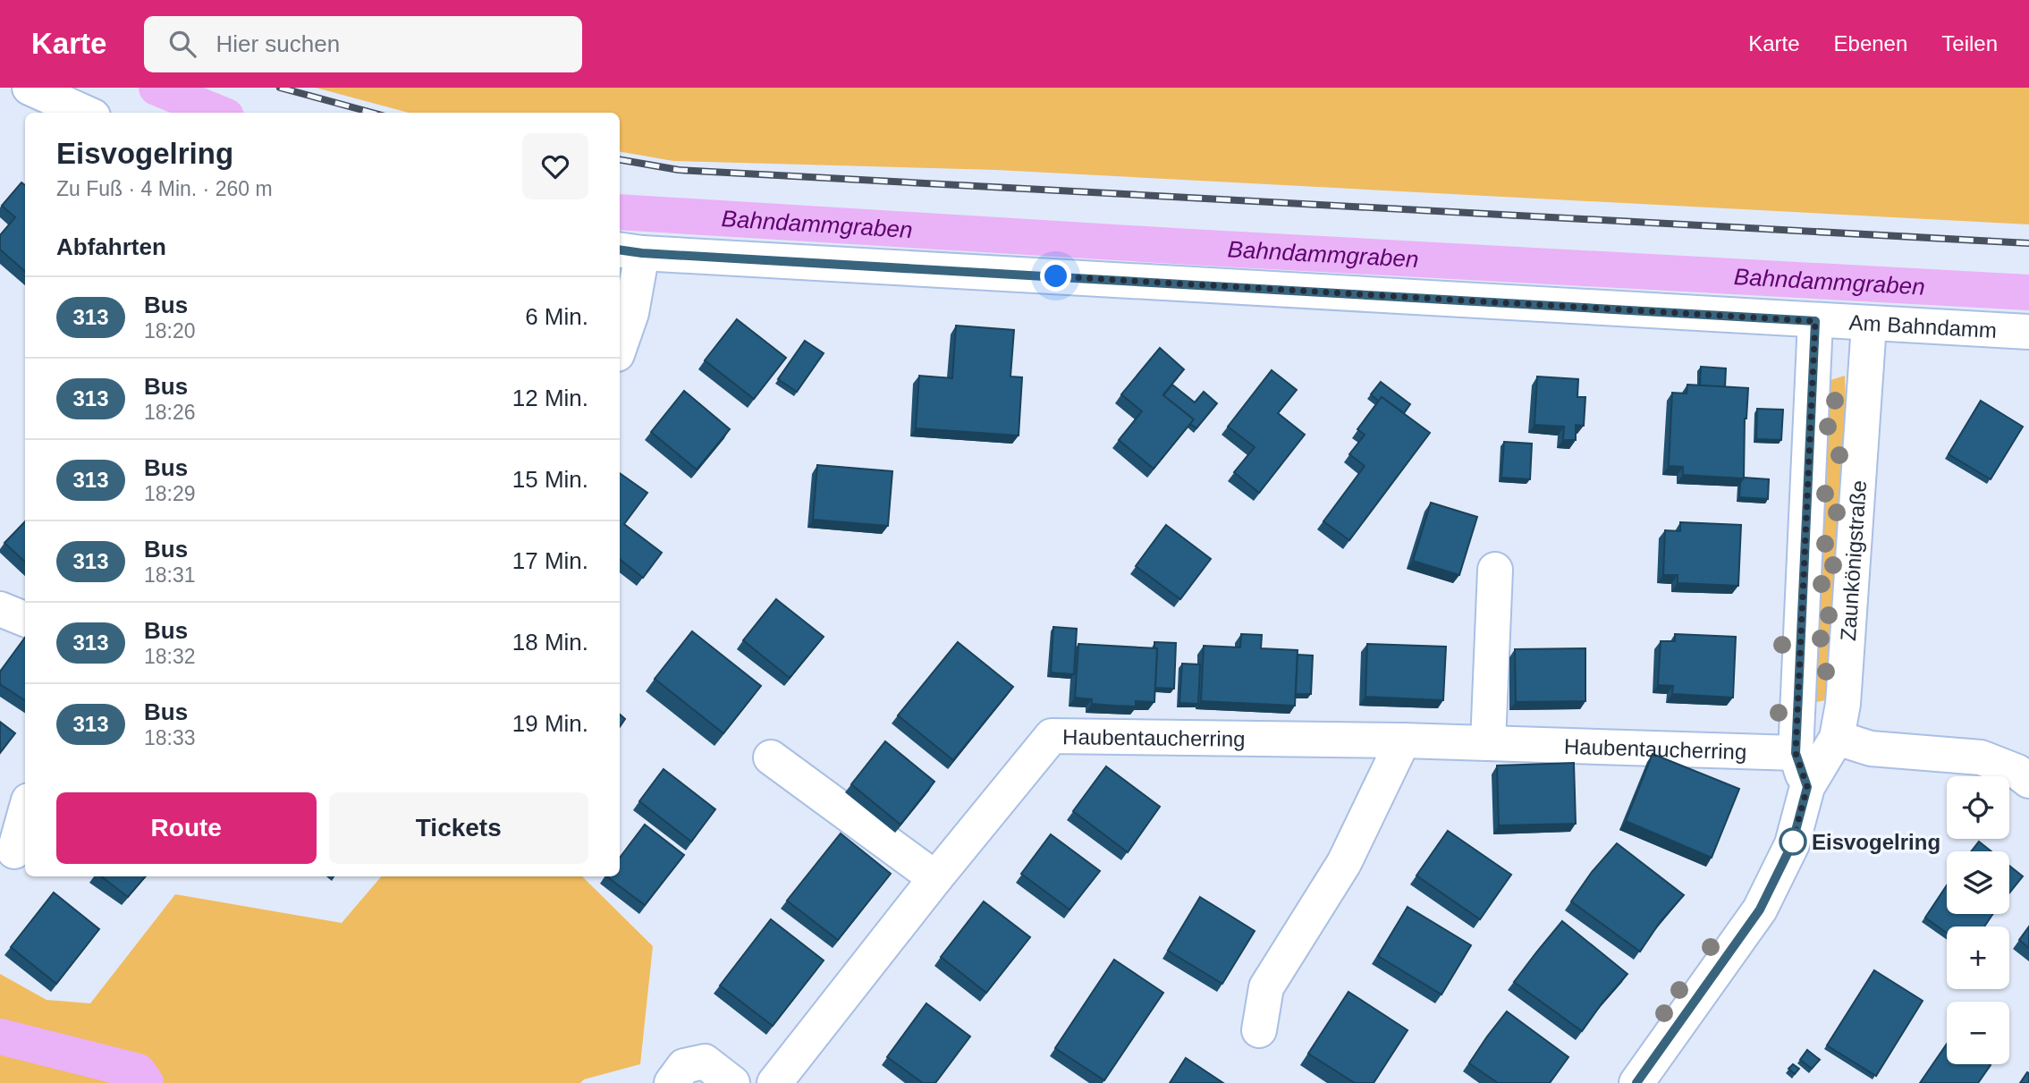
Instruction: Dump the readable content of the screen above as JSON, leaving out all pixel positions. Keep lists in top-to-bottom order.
{
  "streets": {
    "street": ["Am Bahndamm", "Zaunkönigstraße", "Haubentaucherring"]
  },
  "crossings": [
    ["Am Bahndamm", "Zaunkönigstraße"],
    ["Zaunkönigstraße", "Haubentaucherring"]
  ],
  "water": ["Bahndammgraben"],
  "places": ["Eisvogelring"],
  "lines": ["bus line 313"],
  "page": {
    "header": "Karte",
    "search": "Hier suchen",
    "nav": ["Karte", "Ebenen", "Teilen"],
    "heading": [
      ["Eisvogelring", "Zu Fuß · 4 Min. · 260 m"],
      "Abfahrten"
    ],
    "list": [
      {
        "mark": "313",
        "name": "Bus",
        "note": "18:20",
        "value": "6 Min."
      },
      {
        "mark": "313",
        "name": "Bus",
        "note": "18:26",
        "value": "12 Min."
      },
      {
        "mark": "313",
        "name": "Bus",
        "note": "18:29",
        "value": "15 Min."
      },
      {
        "mark": "313",
        "name": "Bus",
        "note": "18:31",
        "value": "17 Min."
      },
      {
        "mark": "313",
        "name": "Bus",
        "note": "18:32",
        "value": "18 Min."
      },
      {
        "mark": "313",
        "name": "Bus",
        "note": "18:33",
        "value": "19 Min."
      }
    ],
    "map_buttons": ["+", "−"],
    "buttons": ["Route", "Tickets"]
  }
}
